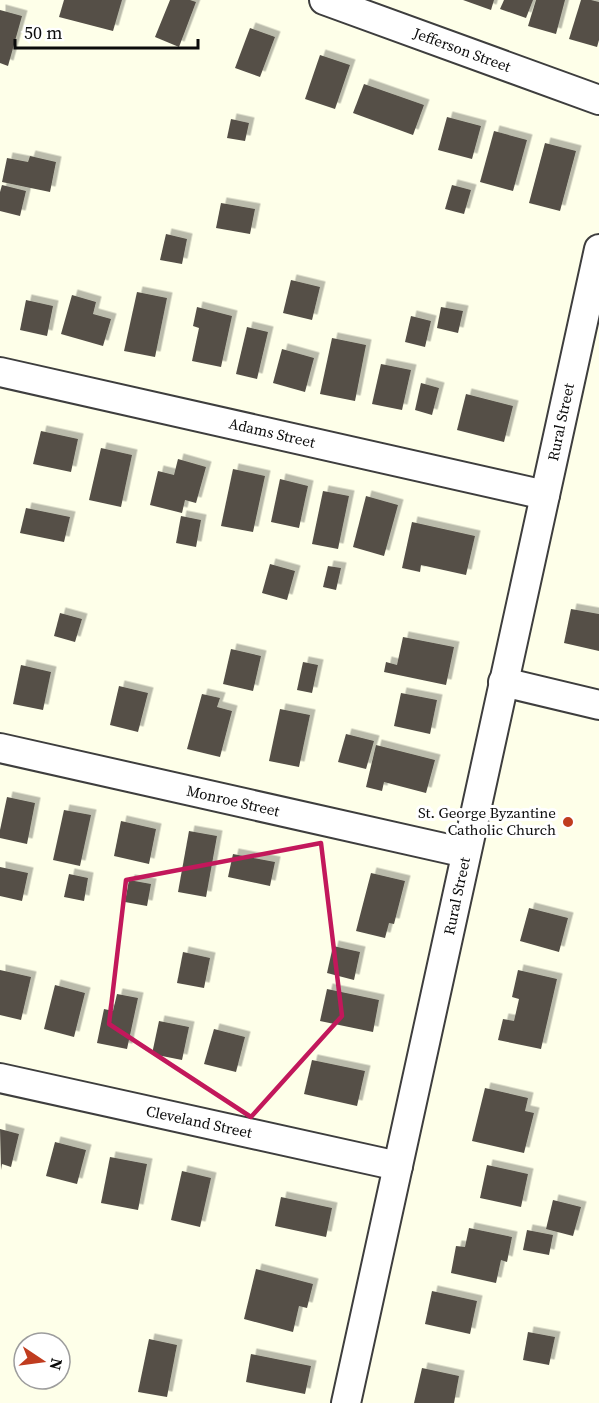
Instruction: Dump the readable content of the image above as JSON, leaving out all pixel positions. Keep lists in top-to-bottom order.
{
  "streets": {
    "street": [
      "Jefferson Street",
      "Rural Street",
      "Adams Street",
      "Monroe Street",
      "Cleveland Street"
    ]
  },
  "crossings": [
    ["Rural Street", "Adams Street"],
    ["Rural Street", "Monroe Street"],
    ["Rural Street", "Cleveland Street"]
  ],
  "places": ["St. George Byzantine Catholic Church"],
  "scale_bar": "50 m",
  "north": "right"
}
